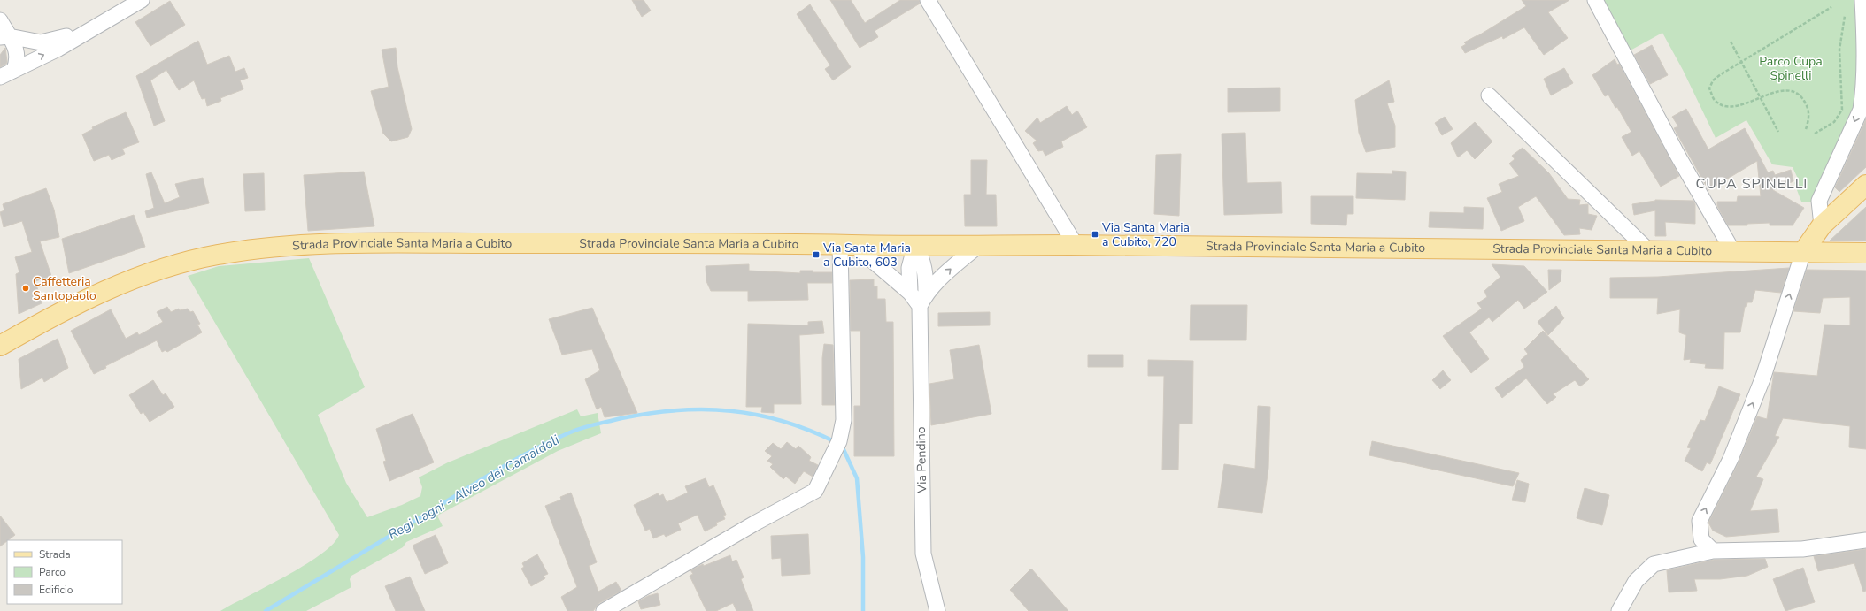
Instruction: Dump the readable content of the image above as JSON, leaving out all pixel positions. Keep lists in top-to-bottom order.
{
  "streets": {
    "main road": ["Strada Provinciale Santa Maria a Cubito"],
    "street": ["Via Pendino"]
  },
  "crossings": [
    ["Strada Provinciale Santa Maria a Cubito", "Via Pendino"]
  ],
  "districts": ["CUPA SPINELLI"],
  "water": ["Regi Lagni - Alveo dei Camaldoli"],
  "parks": ["Parco Cupa Spinelli"],
  "places": {
    "transit": ["Via Santa Maria a Cubito, 720", "Via Santa Maria a Cubito, 603"],
    "other": ["Caffetteria Santopaolo"]
  },
  "legend": ["Strada", "Parco", "Edificio"]
}
